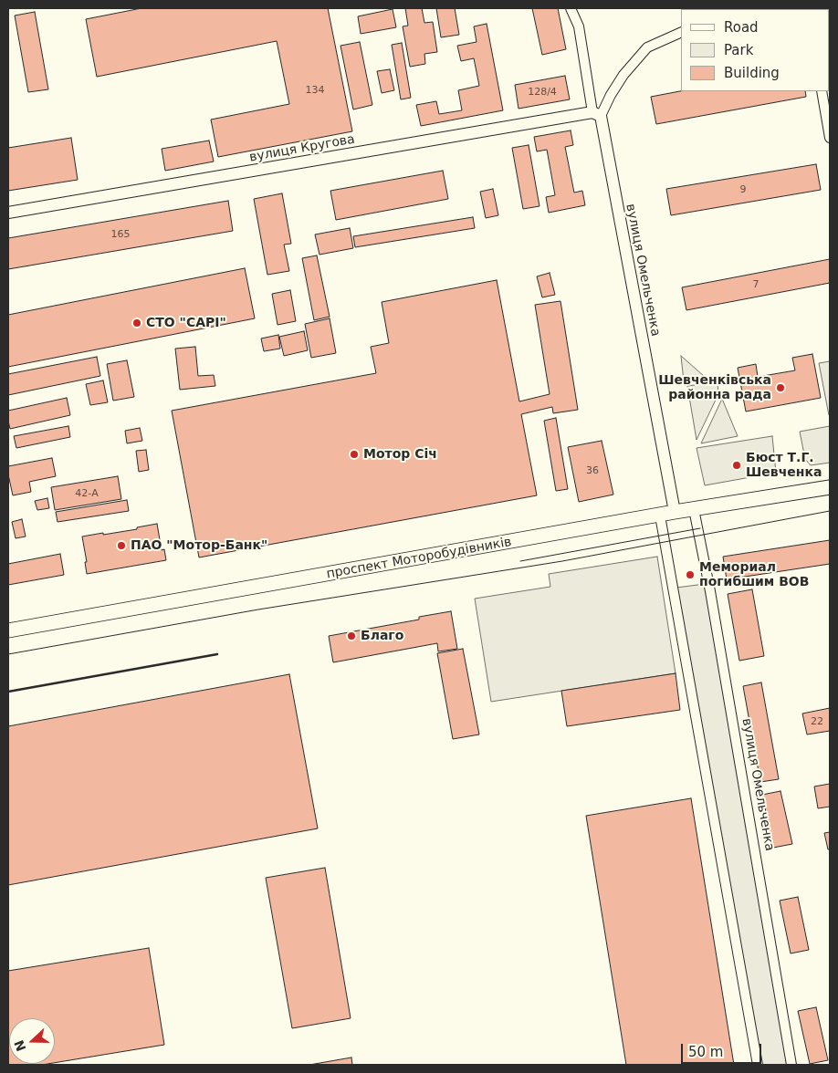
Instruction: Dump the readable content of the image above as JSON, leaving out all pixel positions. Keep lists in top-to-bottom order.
{
  "streets": {
    "main road": ["проспект Моторобудівників"],
    "street": ["вулиця Кругова", "вулиця Омельченка"]
  },
  "crossings": [
    ["вулиця Кругова", "вулиця Омельченка"],
    ["вулиця Омельченка", "проспект Моторобудівників"]
  ],
  "places": [
    "СТО \"CAPI\"",
    "Шевченківська районна рада",
    "Мотор Січ",
    "Бюст Т.Г. Шевченка",
    "ПАО \"Мотор-Банк\"",
    "Мемориал погибшим ВОВ",
    "Благо"
  ],
  "house_numbers": [
    "134",
    "128/4",
    "9",
    "165",
    "7",
    "36",
    "42-А",
    "22"
  ],
  "legend": ["Road", "Park", "Building"],
  "scale_bar": "50 m",
  "north": "left"
}
